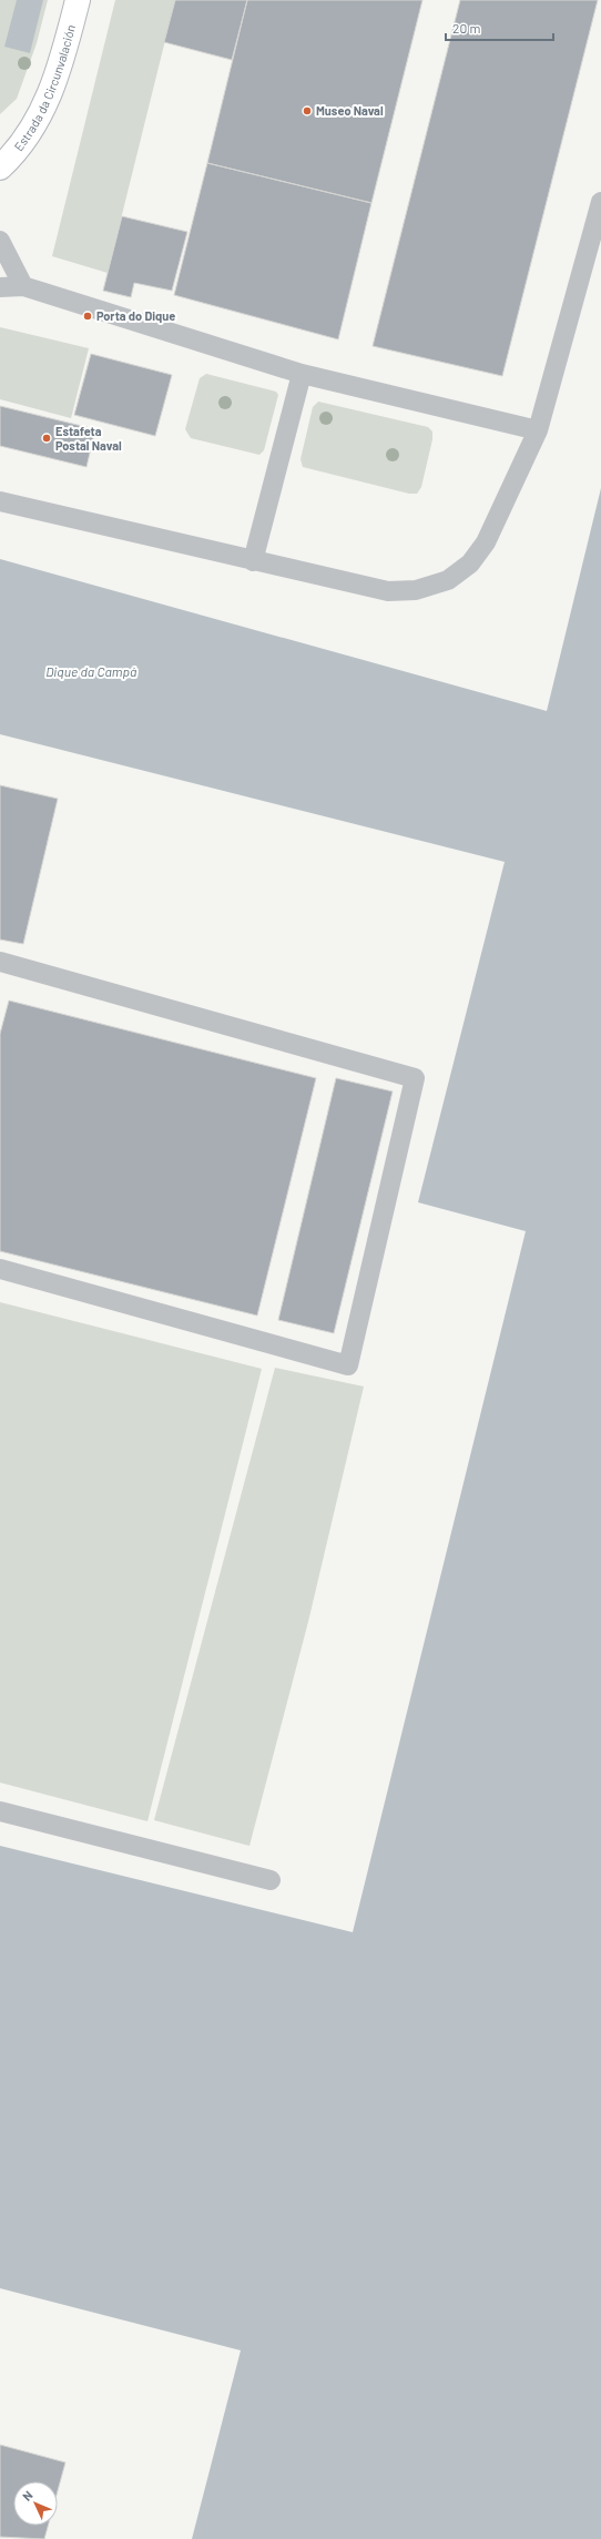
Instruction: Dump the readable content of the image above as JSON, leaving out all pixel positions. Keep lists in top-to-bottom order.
{
  "streets": {
    "main road": ["Estrada da Circunvalación"]
  },
  "water": ["Dique da Campá"],
  "places": ["Museo Naval", "Porta do Dique", "Estafeta Postal Naval"],
  "scale_bar": "20 m",
  "north": "top left"
}
